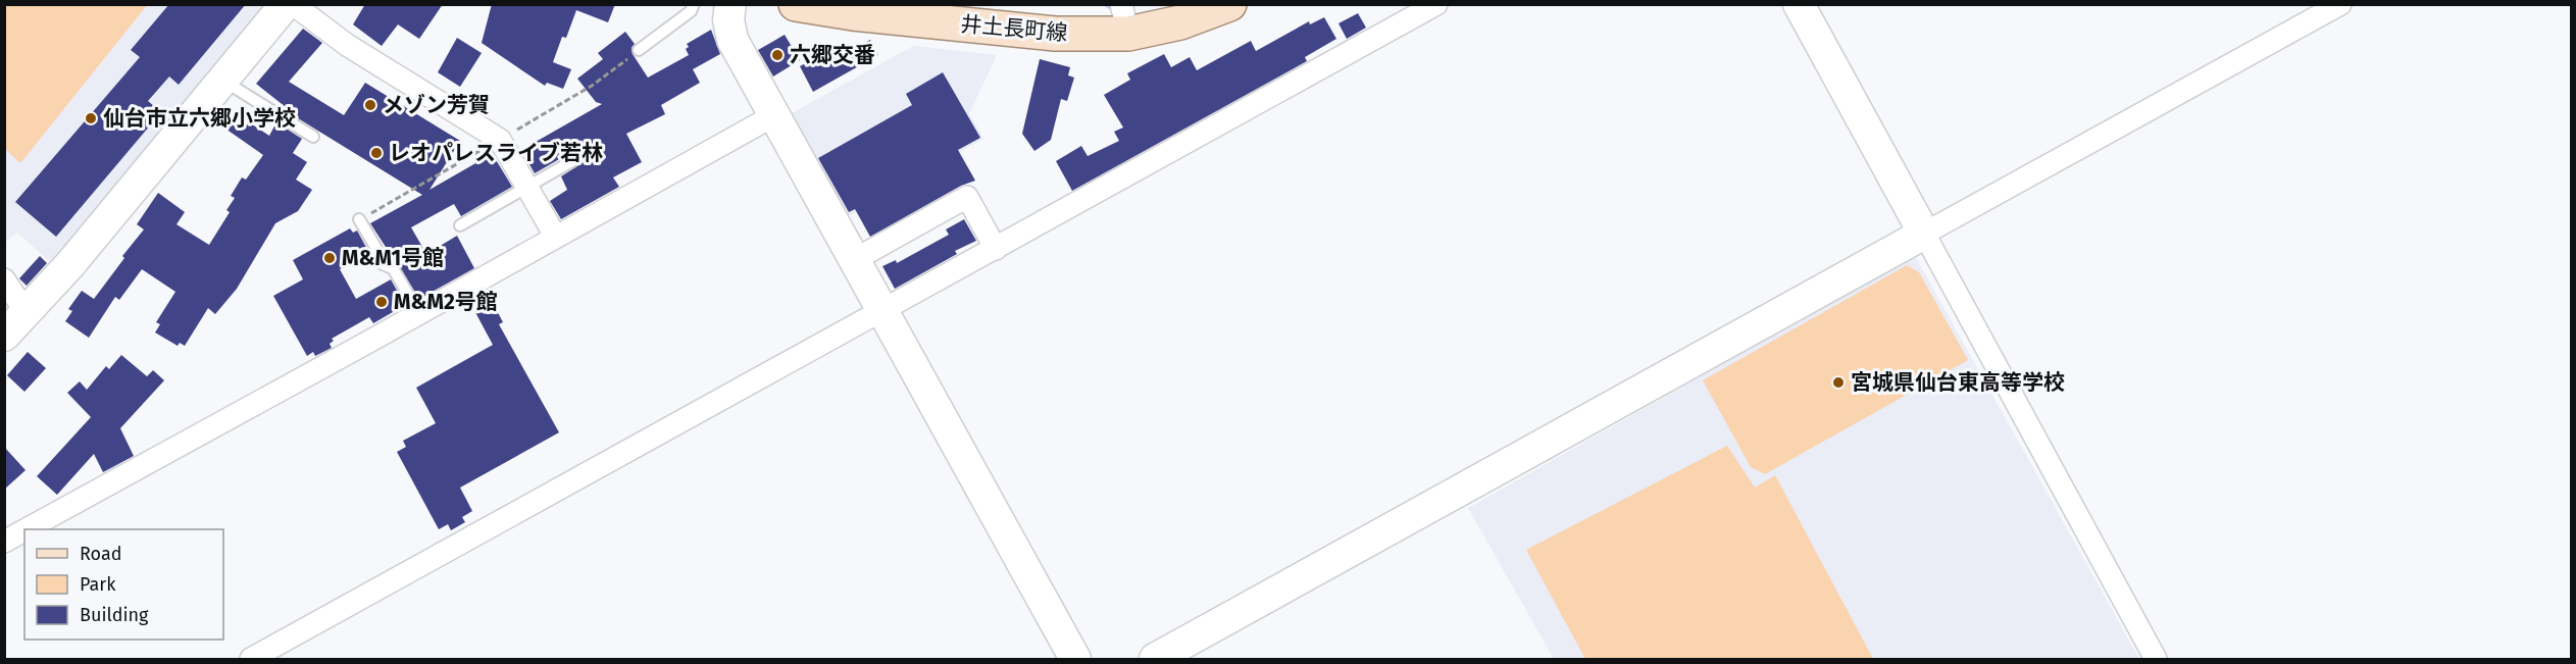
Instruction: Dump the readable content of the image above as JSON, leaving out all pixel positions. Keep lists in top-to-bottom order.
{
  "streets": {
    "main road": ["井土長町線"]
  },
  "places": [
    "六郷交番",
    "メゾン芳賀",
    "仙台市立六郷小学校",
    "レオパレスライブ若林",
    "M&M1号館",
    "M&M2号館",
    "宮城県仙台東高等学校"
  ],
  "legend": ["Road", "Park", "Building"]
}
